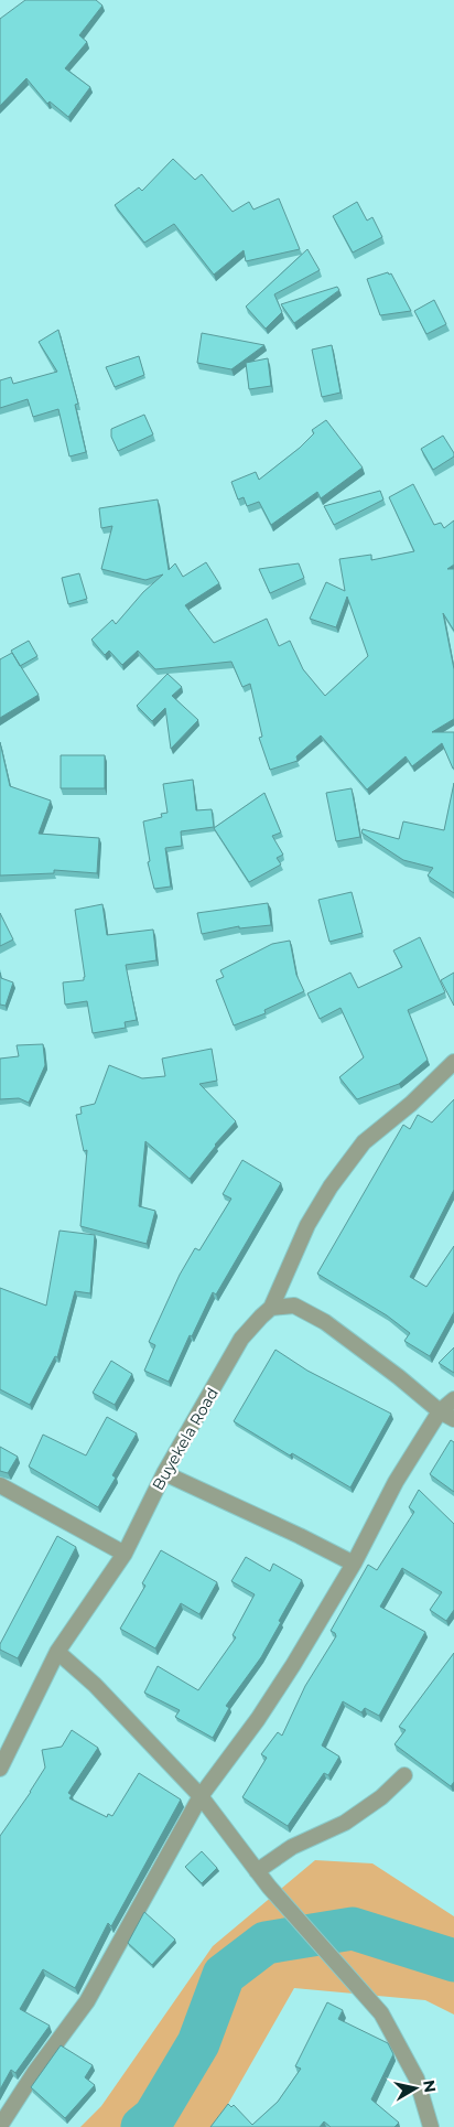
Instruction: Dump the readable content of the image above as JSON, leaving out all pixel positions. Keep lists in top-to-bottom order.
{
  "streets": {
    "street": ["Buyekela Road"]
  },
  "north": "right"
}
